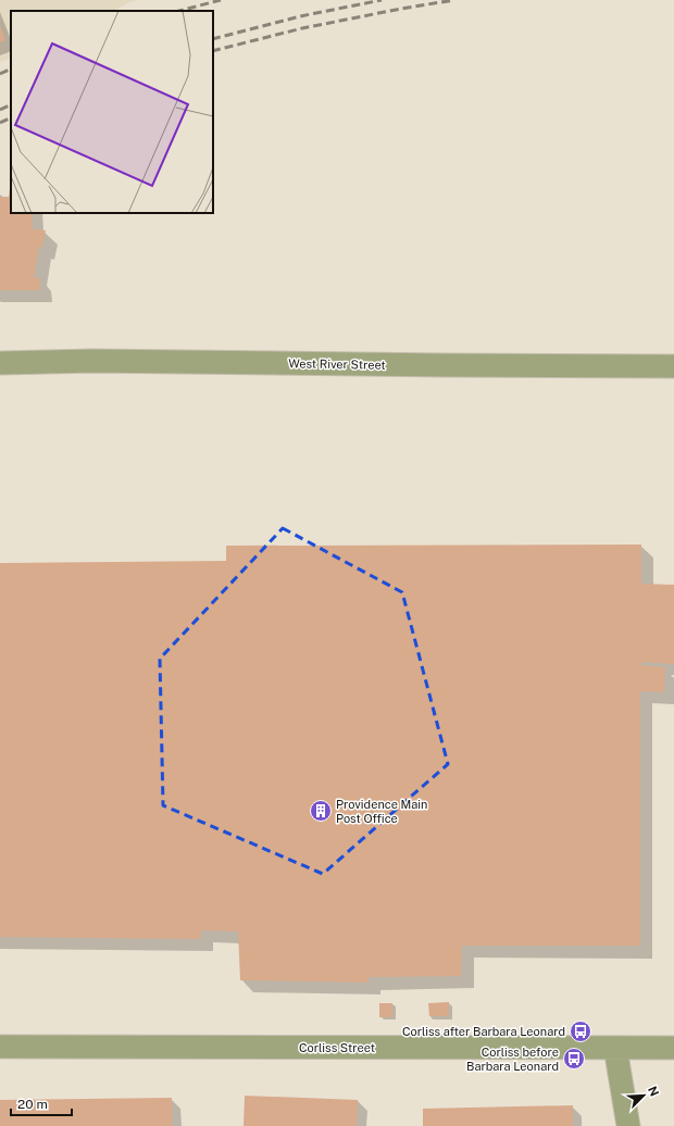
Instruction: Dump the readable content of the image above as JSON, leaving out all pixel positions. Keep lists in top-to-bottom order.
{
  "streets": {
    "street": ["West River Street", "Corliss Street"]
  },
  "places": {
    "building": ["Providence Main Post Office"],
    "bus stop": ["Corliss after Barbara Leonard", "Corliss before Barbara Leonard"]
  },
  "scale_bar": "20 m",
  "north": "top right"
}
